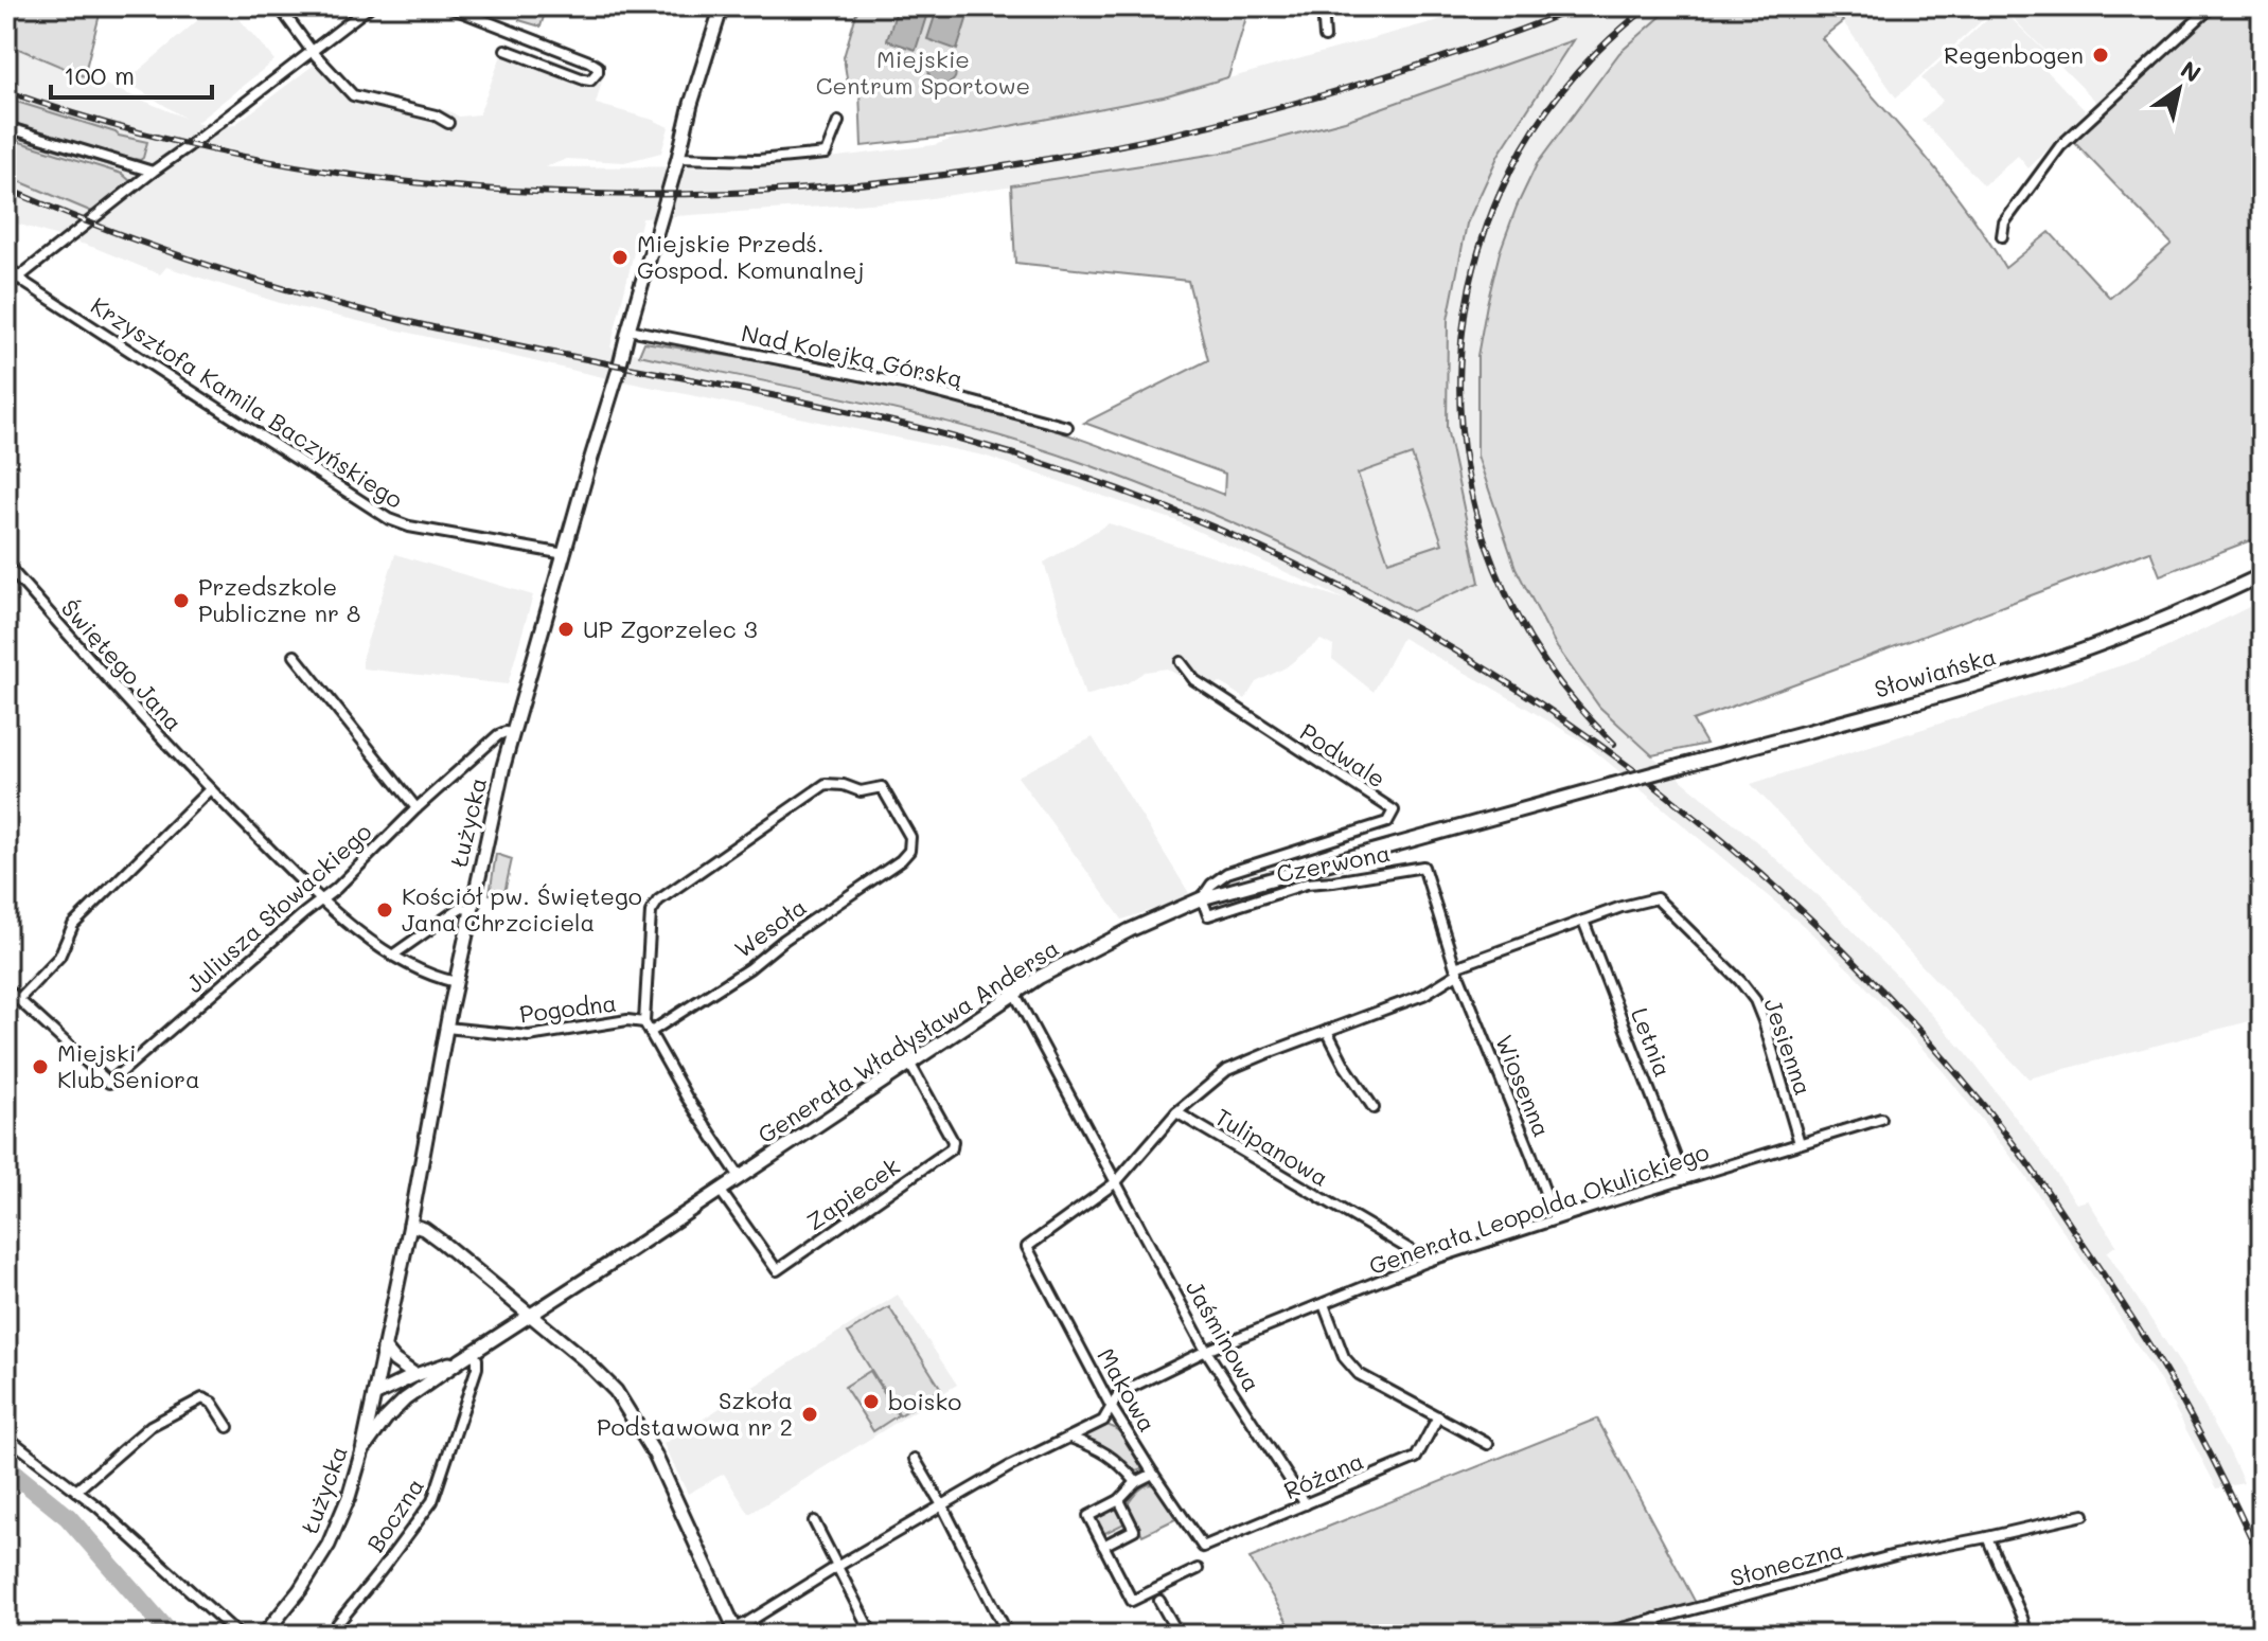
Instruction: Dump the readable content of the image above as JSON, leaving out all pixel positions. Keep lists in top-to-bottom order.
{
  "streets": {
    "street": [
      "Nad Kolejką Górską",
      "Krzysztofa Kamila Baczyńskiego",
      "Świętego Jana",
      "Słowiańska",
      "Podwale",
      "Łużycka",
      "Czerwona",
      "Juliusza Słowackiego",
      "Wesoła",
      "Pogodna",
      "Generała Władysława Andersa",
      "Letnia",
      "Jesienna",
      "Wiosenna",
      "Tulipanowa",
      "Zapiecek",
      "Generała Leopolda Okulickiego",
      "Jaśminowa",
      "Makowa",
      "Różana",
      "Boczna",
      "Słoneczna"
    ]
  },
  "crossings": [
    ["Nad Kolejką Górską", "Łużycka"],
    ["Krzysztofa Kamila Baczyńskiego", "Łużycka"],
    ["Świętego Jana", "Łużycka"],
    ["Świętego Jana", "Juliusza Słowackiego"],
    ["Słowiańska", "Generała Władysława Andersa"],
    ["Podwale", "Czerwona"],
    ["Podwale", "Generała Władysława Andersa"],
    ["Łużycka", "Juliusza Słowackiego"],
    ["Łużycka", "Pogodna"],
    ["Łużycka", "Generała Władysława Andersa"],
    ["Czerwona", "Generała Władysława Andersa"],
    ["Czerwona", "Wiosenna"],
    ["Wesoła", "Pogodna"],
    ["Pogodna", "Generała Władysława Andersa"],
    ["Generała Władysława Andersa", "Zapiecek"],
    ["Generała Władysława Andersa", "Jaśminowa"],
    ["Generała Władysława Andersa", "Boczna"],
    ["Letnia", "Jesienna"],
    ["Letnia", "Generała Leopolda Okulickiego"],
    ["Jesienna", "Generała Leopolda Okulickiego"],
    ["Wiosenna", "Generała Leopolda Okulickiego"],
    ["Tulipanowa", "Generała Leopolda Okulickiego"],
    ["Generała Leopolda Okulickiego", "Jaśminowa"],
    ["Generała Leopolda Okulickiego", "Makowa"],
    ["Jaśminowa", "Makowa"],
    ["Jaśminowa", "Różana"],
    ["Makowa", "Różana"]
  ],
  "parks": ["Miejskie Centrum Sportowe"],
  "places": [
    "Regenbogen",
    "Miejskie Przedś. Gospod. Komunalnej",
    "Przedszkole Publiczne nr 8",
    "UP Zgorzelec 3",
    "Kościół pw. Świętego Jana Chrzciciela",
    "Miejski Klub Seniora",
    "boisko",
    "Szkoła Podstawowa nr 2"
  ],
  "scale_bar": "100 m",
  "north": "top right"
}
